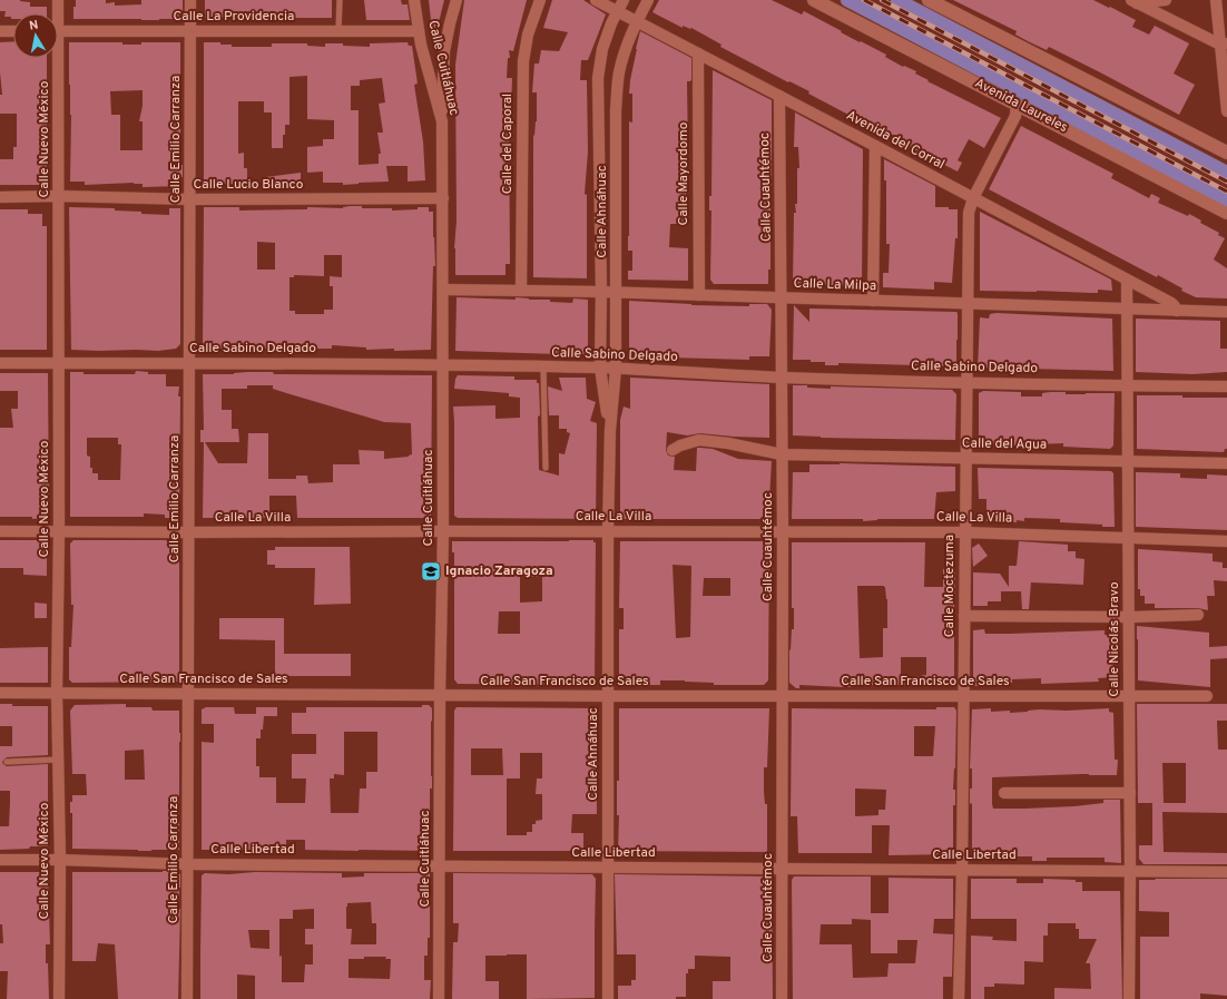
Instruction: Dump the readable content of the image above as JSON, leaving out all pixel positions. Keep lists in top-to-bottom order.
{
  "streets": {
    "main road": ["Avenida Laureles"],
    "street": [
      "Calle La Providencia",
      "Calle Cuitláhuac",
      "Calle Nuevo México",
      "Calle Emilio Carranza",
      "Avenida del Corral",
      "Calle del Caporal",
      "Calle Mayordomo",
      "Calle Lucio Blanco",
      "Calle Cuauhtémoc",
      "Calle Ahnáhuac",
      "Calle La Milpa",
      "Calle Sabino Delgado",
      "Calle del Agua",
      "Calle La Villa",
      "Calle Moctezuma",
      "Calle Nicolás Bravo",
      "Calle San Francisco de Sales",
      "Calle Libertad"
    ]
  },
  "crossings": [
    ["Calle La Providencia", "Calle Cuitláhuac"],
    ["Calle La Providencia", "Calle Emilio Carranza"],
    ["Calle Cuitláhuac", "Calle Lucio Blanco"],
    ["Calle Cuitláhuac", "Calle La Milpa"],
    ["Calle Cuitláhuac", "Calle Sabino Delgado"],
    ["Calle Cuitláhuac", "Calle La Villa"],
    ["Calle Cuitláhuac", "Calle San Francisco de Sales"],
    ["Calle Cuitláhuac", "Calle Libertad"],
    ["Avenida Laureles", "Calle Moctezuma"],
    ["Calle Nuevo México", "Calle Lucio Blanco"],
    ["Calle Nuevo México", "Calle Sabino Delgado"],
    ["Calle Nuevo México", "Calle La Villa"],
    ["Calle Nuevo México", "Calle San Francisco de Sales"],
    ["Calle Nuevo México", "Calle Libertad"],
    ["Calle Emilio Carranza", "Calle Lucio Blanco"],
    ["Calle Emilio Carranza", "Calle Sabino Delgado"],
    ["Calle Emilio Carranza", "Calle La Villa"],
    ["Calle Emilio Carranza", "Calle San Francisco de Sales"],
    ["Calle Emilio Carranza", "Calle Libertad"],
    ["Avenida del Corral", "Calle Mayordomo"],
    ["Avenida del Corral", "Calle Cuauhtémoc"],
    ["Avenida del Corral", "Calle Ahnáhuac"],
    ["Avenida del Corral", "Calle La Milpa"],
    ["Avenida del Corral", "Calle Moctezuma"],
    ["Avenida del Corral", "Calle Nicolás Bravo"],
    ["Calle del Caporal", "Calle La Milpa"],
    ["Calle Mayordomo", "Calle La Milpa"],
    ["Calle Cuauhtémoc", "Calle La Milpa"],
    ["Calle Cuauhtémoc", "Calle Sabino Delgado"],
    ["Calle Cuauhtémoc", "Calle del Agua"],
    ["Calle Cuauhtémoc", "Calle La Villa"],
    ["Calle Cuauhtémoc", "Calle San Francisco de Sales"],
    ["Calle Cuauhtémoc", "Calle Libertad"],
    ["Calle Ahnáhuac", "Calle La Milpa"],
    ["Calle Ahnáhuac", "Calle Sabino Delgado"],
    ["Calle Ahnáhuac", "Calle La Villa"],
    ["Calle Ahnáhuac", "Calle San Francisco de Sales"],
    ["Calle Ahnáhuac", "Calle Libertad"],
    ["Calle La Milpa", "Calle Moctezuma"],
    ["Calle La Milpa", "Calle Nicolás Bravo"],
    ["Calle Sabino Delgado", "Calle Moctezuma"],
    ["Calle Sabino Delgado", "Calle Nicolás Bravo"],
    ["Calle del Agua", "Calle Moctezuma"],
    ["Calle del Agua", "Calle Nicolás Bravo"],
    ["Calle La Villa", "Calle Moctezuma"],
    ["Calle La Villa", "Calle Nicolás Bravo"],
    ["Calle Moctezuma", "Calle San Francisco de Sales"],
    ["Calle Moctezuma", "Calle Libertad"],
    ["Calle Nicolás Bravo", "Calle San Francisco de Sales"],
    ["Calle Nicolás Bravo", "Calle Libertad"]
  ],
  "places": {
    "school or university": ["Ignacio Zaragoza"]
  },
  "north": "top"
}
